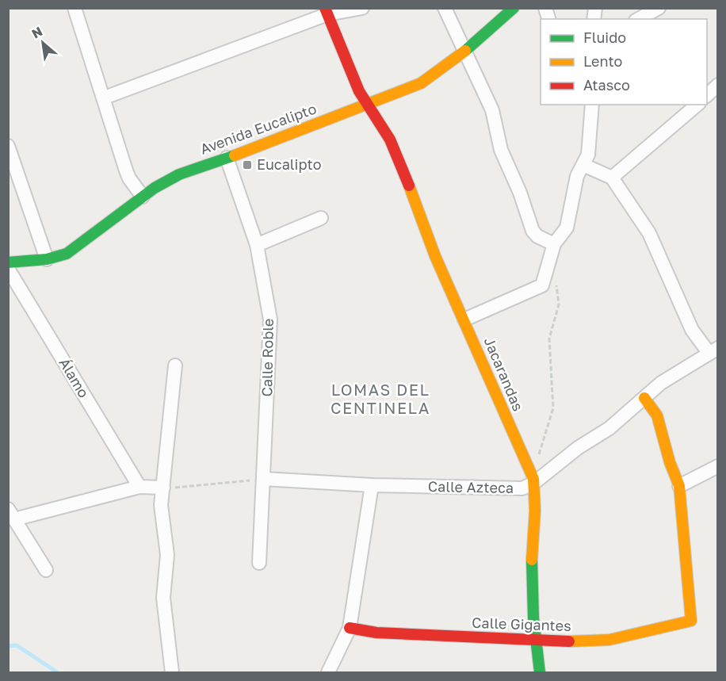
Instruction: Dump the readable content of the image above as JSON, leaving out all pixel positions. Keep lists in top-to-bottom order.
{
  "streets": {
    "street": [
      "Avenida Eucalipto",
      "Calle Roble",
      "Jacarandas",
      "Álamo",
      "Calle Azteca",
      "Calle Gigantes"
    ]
  },
  "crossings": [
    ["Avenida Eucalipto", "Calle Roble"],
    ["Avenida Eucalipto", "Jacarandas"],
    ["Calle Roble", "Calle Azteca"],
    ["Jacarandas", "Calle Azteca"],
    ["Jacarandas", "Calle Gigantes"]
  ],
  "districts": ["LOMAS DEL CENTINELA"],
  "places": {
    "transit": ["Eucalipto"]
  },
  "legend": ["Fluido", "Lento", "Atasco"],
  "north": "top left"
}
